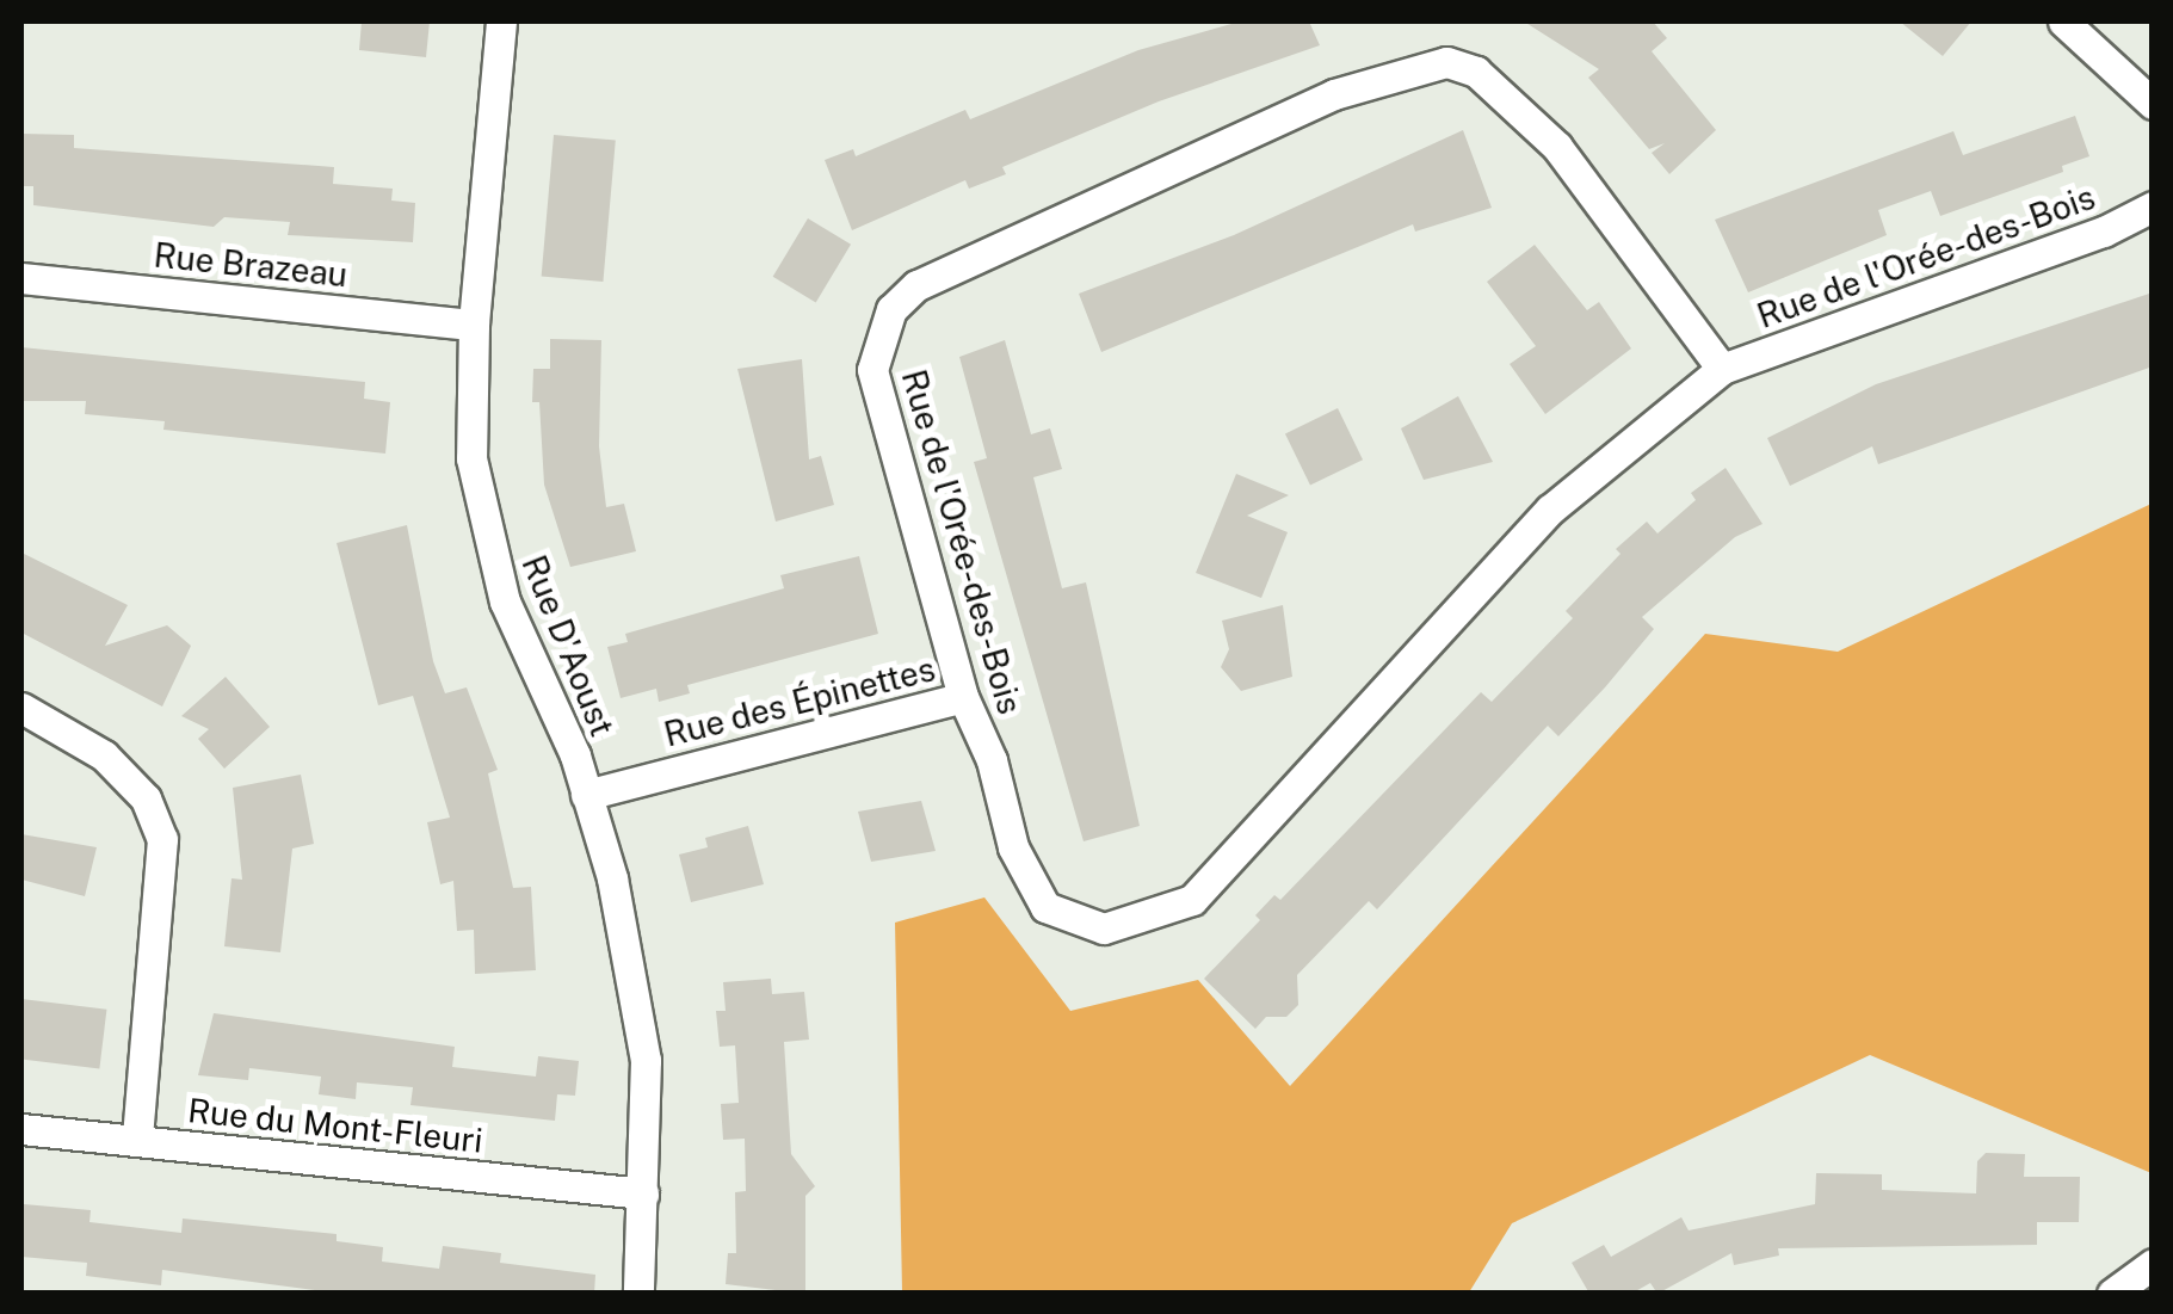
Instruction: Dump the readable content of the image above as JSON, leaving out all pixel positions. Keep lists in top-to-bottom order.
{
  "streets": {
    "street": [
      "Rue de l'Orée-des-Bois",
      "Rue Brazeau",
      "Rue D'Aoust",
      "Rue des Épinettes",
      "Rue du Mont-Fleuri"
    ]
  },
  "crossings": [
    ["Rue de l'Orée-des-Bois", "Rue des Épinettes"],
    ["Rue Brazeau", "Rue D'Aoust"],
    ["Rue D'Aoust", "Rue des Épinettes"],
    ["Rue D'Aoust", "Rue du Mont-Fleuri"]
  ]
}
